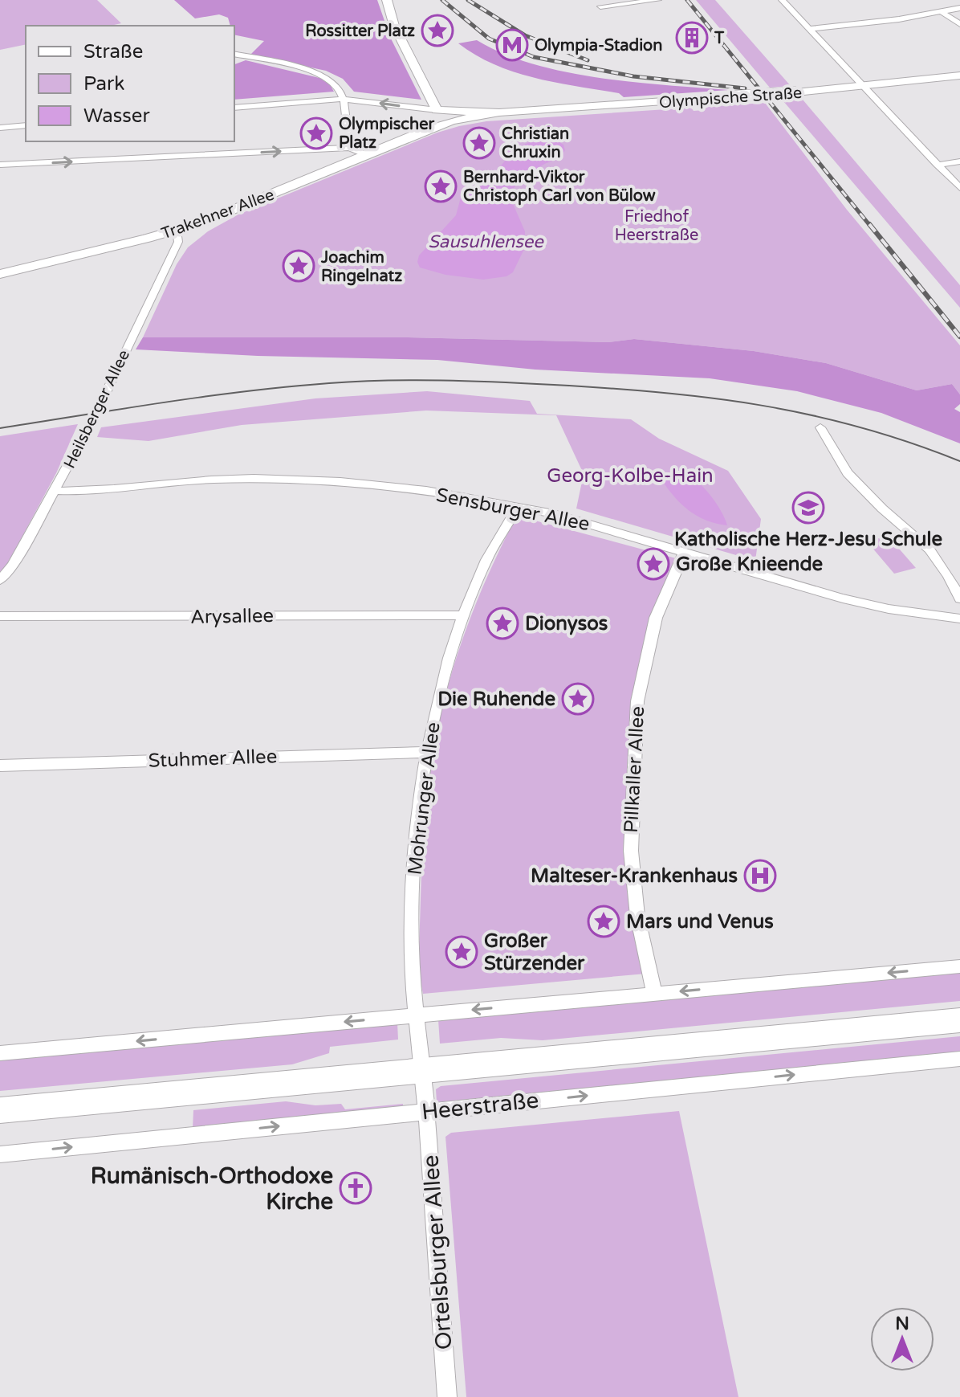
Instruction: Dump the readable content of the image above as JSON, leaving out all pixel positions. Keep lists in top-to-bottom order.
{
  "streets": {
    "main road": ["Olympische Straße", "Trakehner Allee", "Heerstraße"],
    "street": [
      "Heilsberger Allee",
      "Sensburger Allee",
      "Arysallee",
      "Stuhmer Allee",
      "Pillkaller Allee",
      "Mohrunger Allee",
      "Ortelsburger Allee"
    ]
  },
  "crossings": [
    ["Olympische Straße", "Trakehner Allee"],
    ["Trakehner Allee", "Heilsberger Allee"],
    ["Heilsberger Allee", "Sensburger Allee"],
    ["Sensburger Allee", "Pillkaller Allee"],
    ["Sensburger Allee", "Mohrunger Allee"],
    ["Arysallee", "Mohrunger Allee"],
    ["Stuhmer Allee", "Mohrunger Allee"],
    ["Mohrunger Allee", "Heerstraße"],
    ["Mohrunger Allee", "Ortelsburger Allee"],
    ["Heerstraße", "Ortelsburger Allee"]
  ],
  "water": ["Sausuhlensee"],
  "parks": ["Friedhof Heerstraße", "Georg-Kolbe-Hain"],
  "places": {
    "place": [
      "Rossitter Platz",
      "Olympischer Platz",
      "Christian Chruxin",
      "Bernhard-Viktor Christoph Carl von Bülow",
      "Joachim Ringelnatz",
      "Große Knieende",
      "Dionysos",
      "Die Ruhende",
      "Mars und Venus",
      "Großer Stürzender"
    ],
    "building": ["T"],
    "metro station": ["Olympia-Stadion"],
    "school or university": ["Katholische Herz-Jesu Schule"],
    "hospital": ["Malteser-Krankenhaus"],
    "church": ["Rumänisch-Orthodoxe Kirche"]
  },
  "legend": ["Straße", "Park", "Wasser"],
  "north": "top"
}
